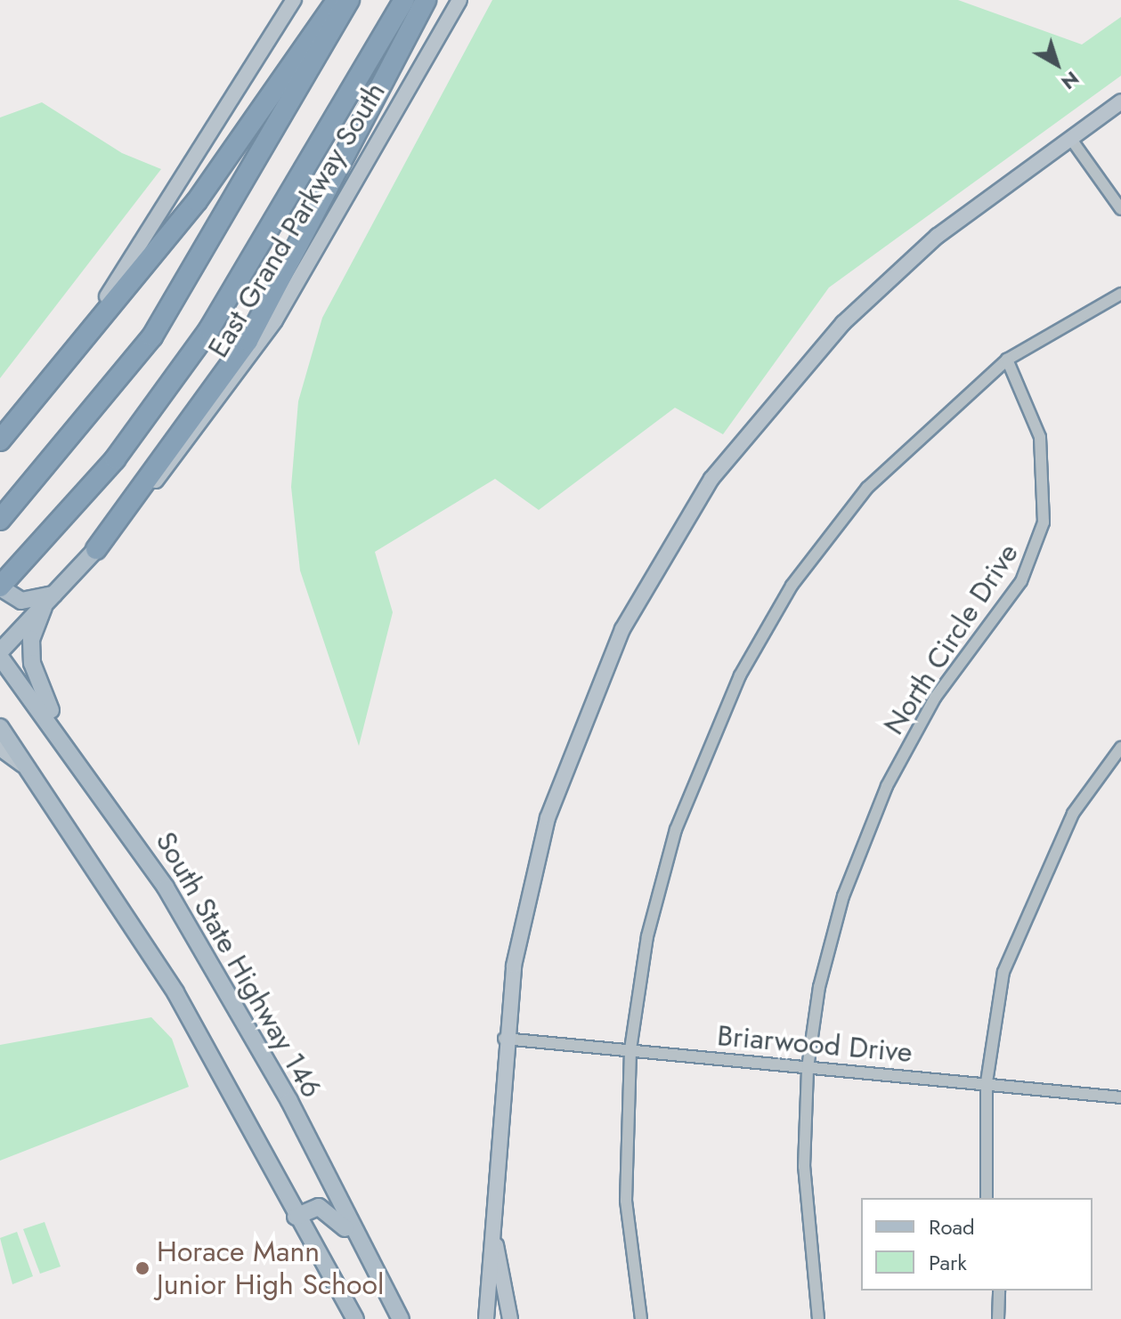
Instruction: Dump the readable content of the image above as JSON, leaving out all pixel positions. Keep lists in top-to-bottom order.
{
  "streets": {
    "highway": ["East Grand Parkway South"],
    "main road": ["South State Highway 146"],
    "street": ["North Circle Drive", "Briarwood Drive"]
  },
  "crossings": [
    ["East Grand Parkway South", "South State Highway 146"],
    ["North Circle Drive", "Briarwood Drive"]
  ],
  "places": ["Horace Mann Junior High School"],
  "legend": ["Road", "Park"],
  "north": "bottom right"
}
